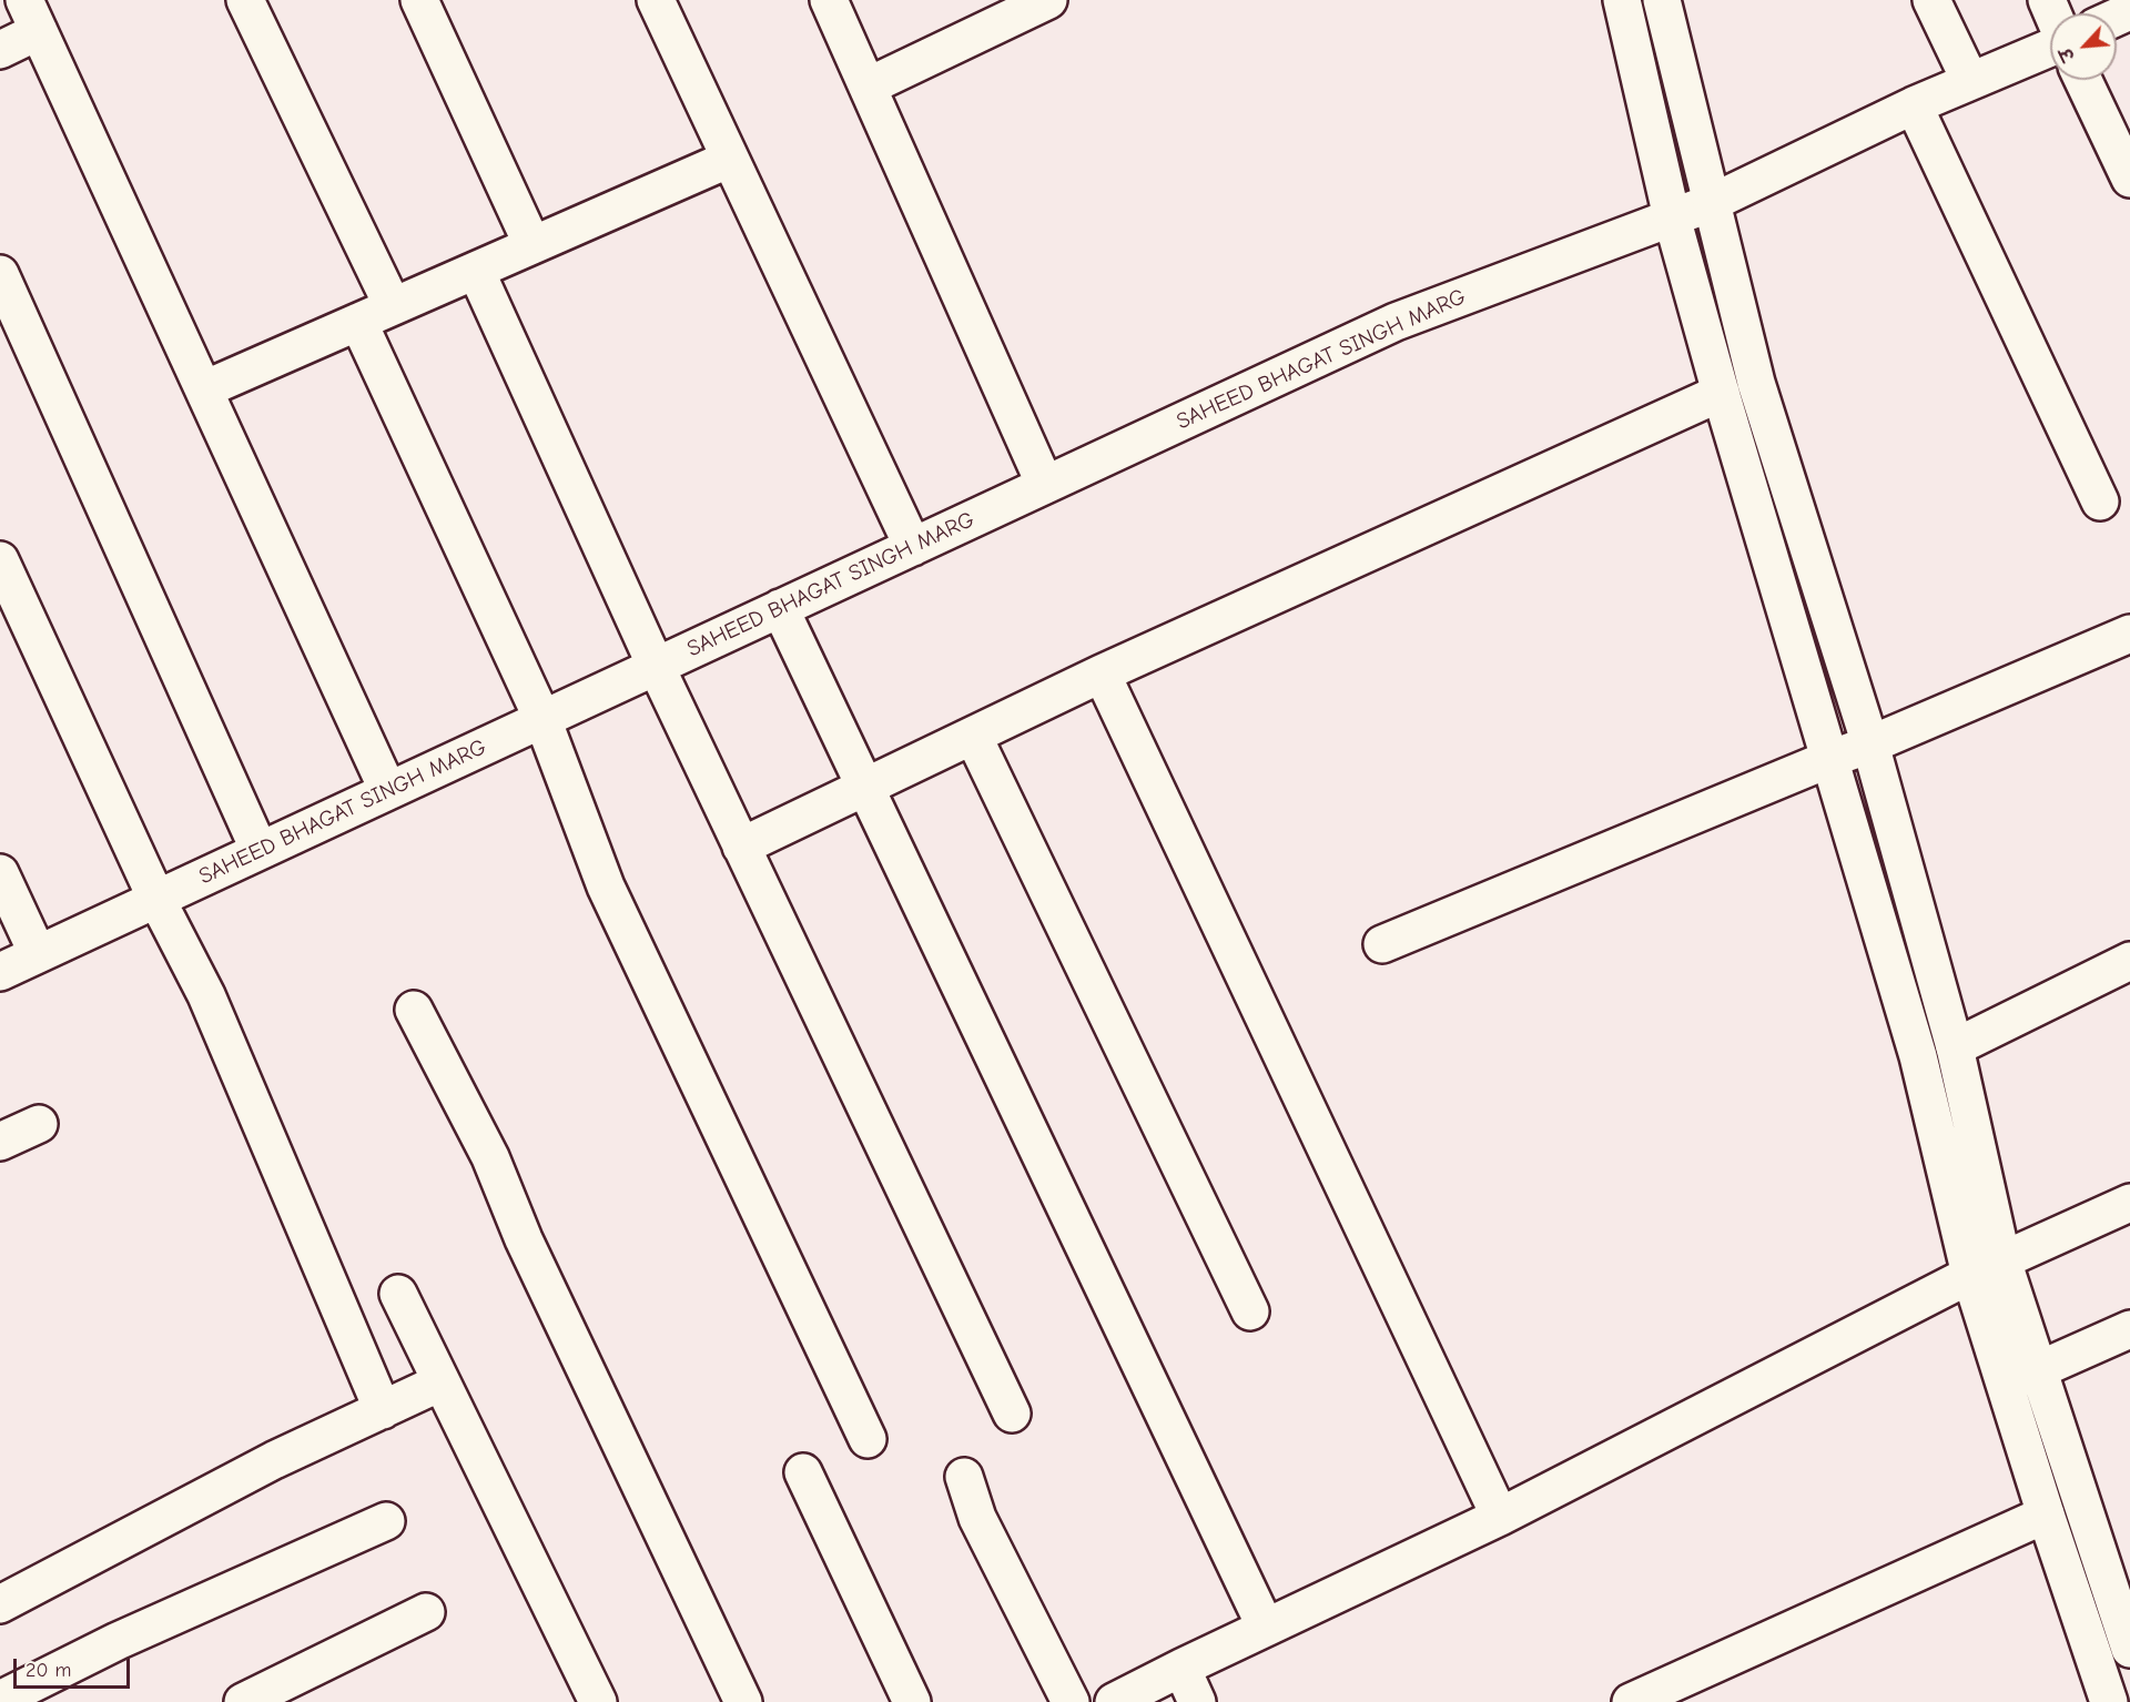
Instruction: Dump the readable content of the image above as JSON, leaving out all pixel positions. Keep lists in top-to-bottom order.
{
  "streets": {
    "street": ["SAHEED BHAGAT SINGH MARG"]
  },
  "scale_bar": "20 m",
  "north": "bottom left"
}
